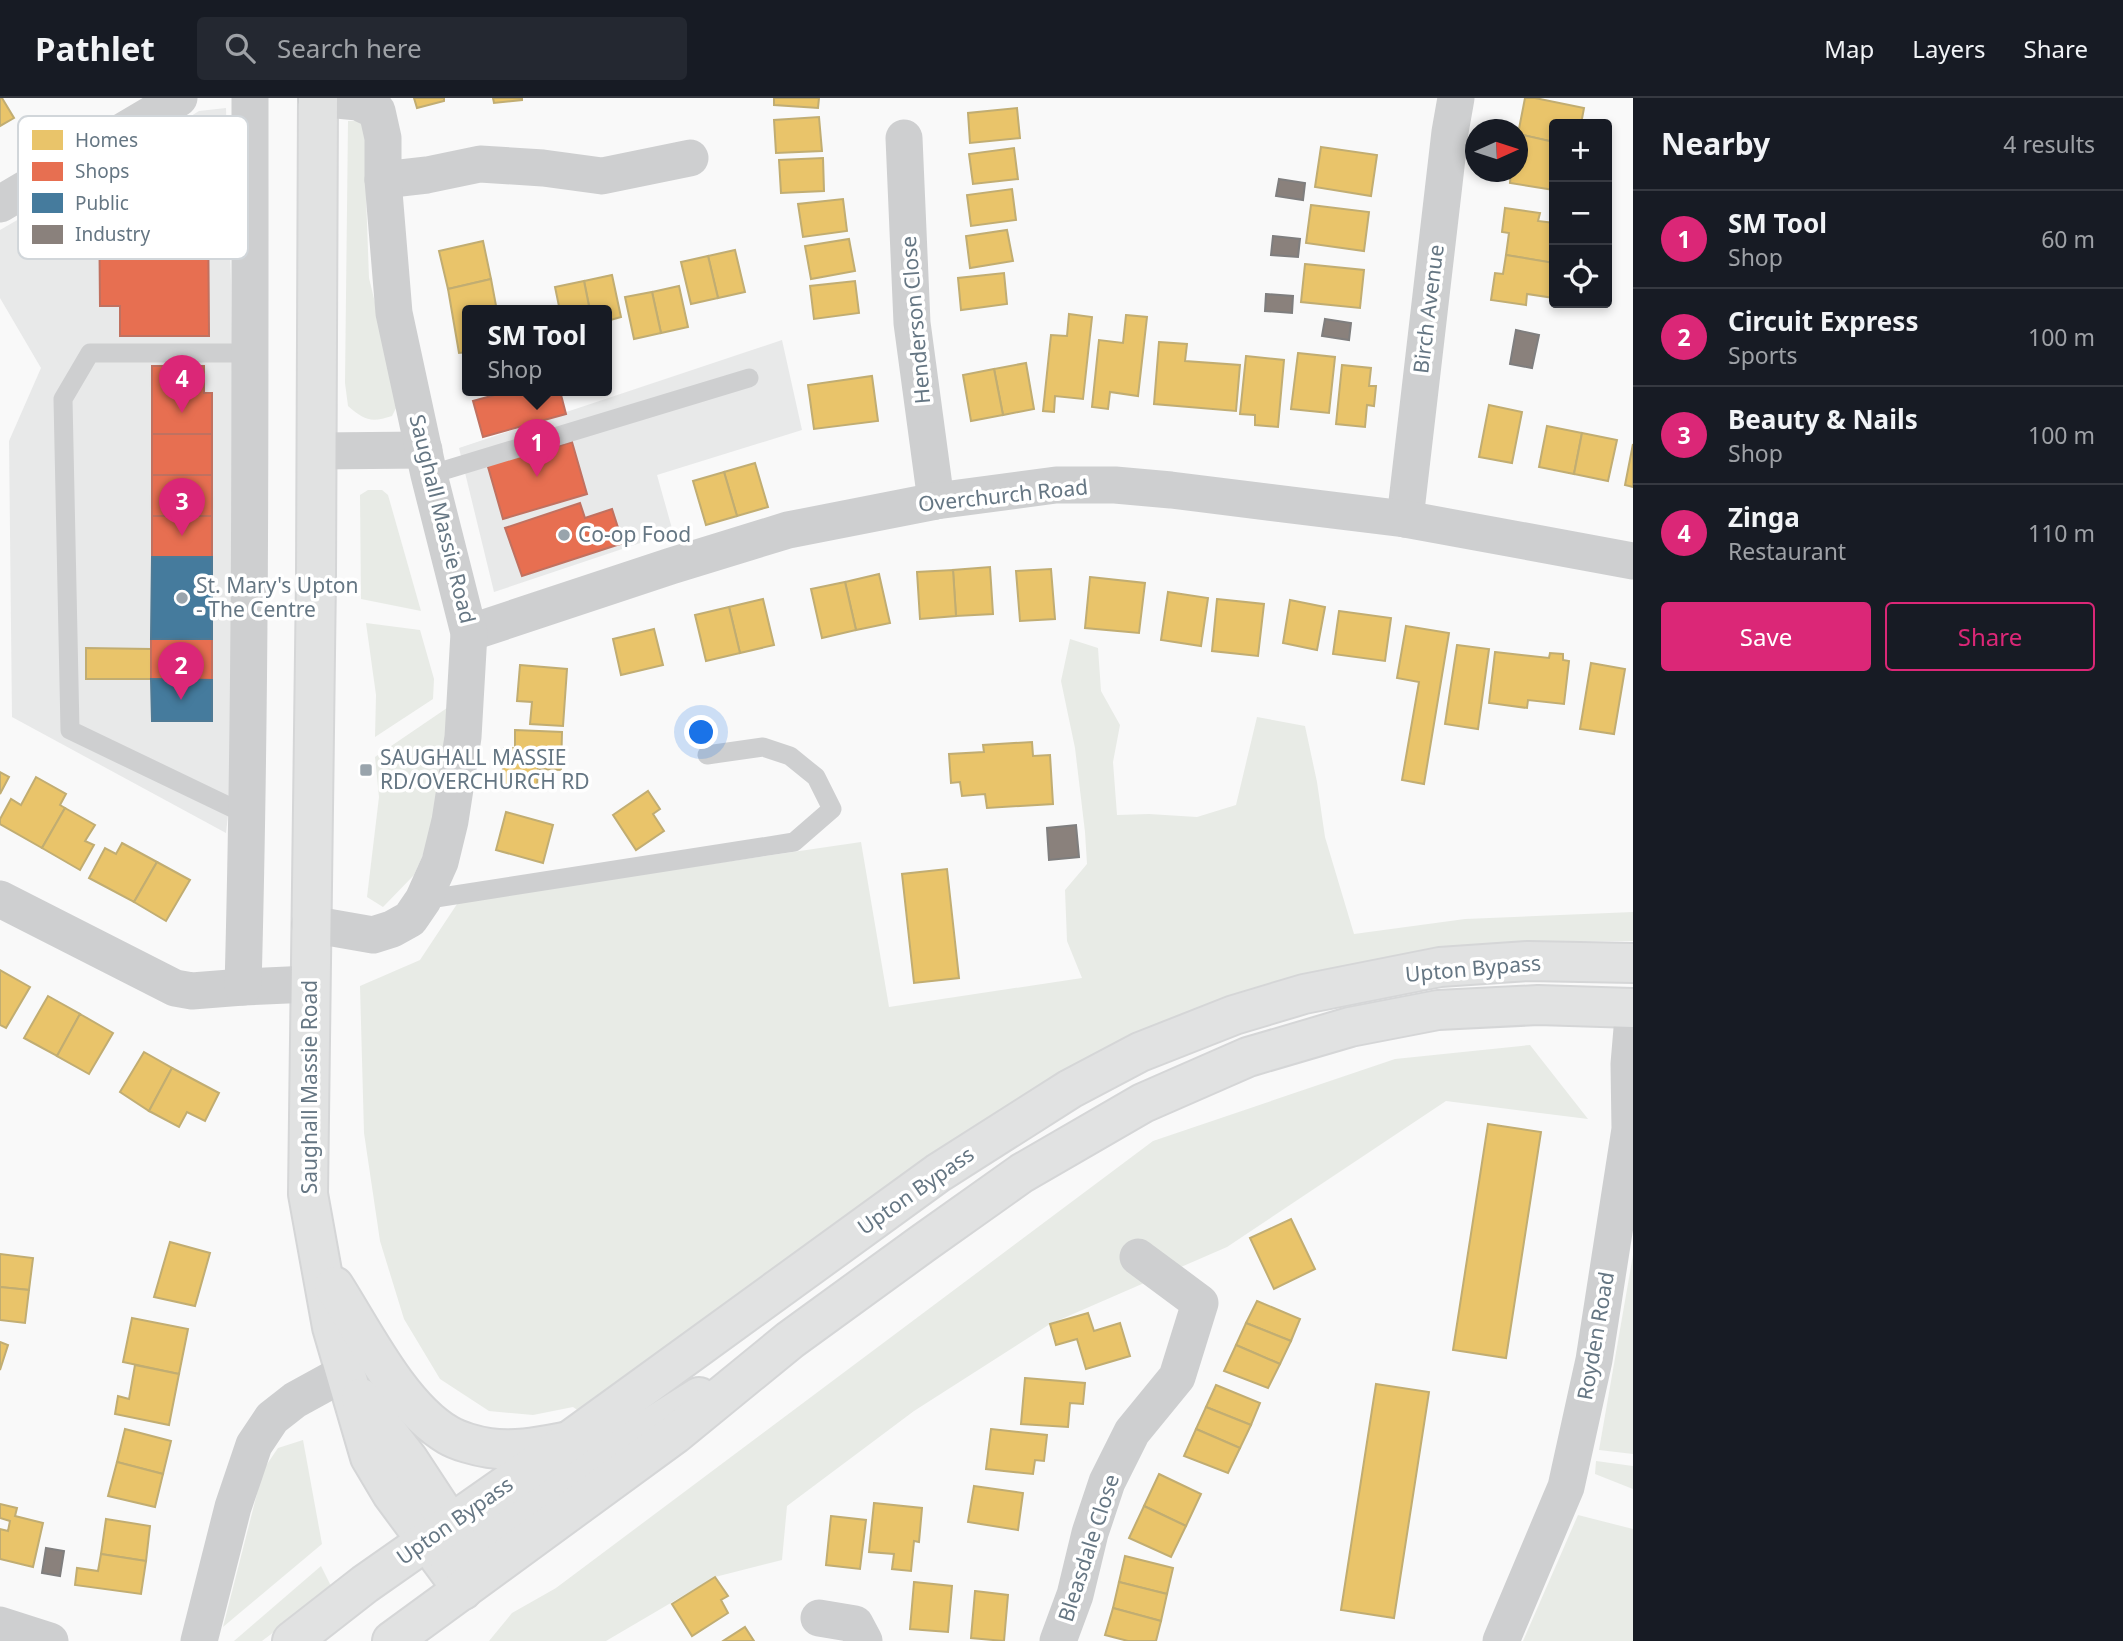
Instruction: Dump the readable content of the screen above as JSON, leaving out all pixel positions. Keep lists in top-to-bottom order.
{
  "streets": {
    "main road": ["Saughall Massie Road", "Upton Bypass"],
    "street": [
      "Birch Avenue",
      "Henderson Close",
      "Overchurch Road",
      "Royden Road",
      "Bleasdale Close"
    ]
  },
  "crossings": [
    ["Birch Avenue", "Overchurch Road"],
    ["Henderson Close", "Overchurch Road"],
    ["Overchurch Road", "Saughall Massie Road"],
    ["Saughall Massie Road", "Upton Bypass"]
  ],
  "places": {
    "other": ["Co-op Food", "St. Mary's Upton - The Centre"],
    "transit": ["SAUGHALL MASSIE RD/OVERCHURCH RD"]
  },
  "legend": [
    "Homes",
    "Shops",
    "Public",
    "Industry"
  ],
  "north": "right",
  "page": {
    "header": "Pathlet",
    "search": "Search here",
    "nav": ["Map", "Layers", "Share"],
    "heading": ["Nearby", "4 results"],
    "map_buttons": ["+", "−"],
    "list": [
      {
        "mark": "1",
        "name": "SM Tool",
        "note": "Shop",
        "value": "60 m"
      },
      {
        "mark": "2",
        "name": "Circuit Express",
        "note": "Sports",
        "value": "100 m"
      },
      {
        "mark": "3",
        "name": "Beauty & Nails",
        "note": "Shop",
        "value": "100 m"
      },
      {
        "mark": "4",
        "name": "Zinga",
        "note": "Restaurant",
        "value": "110 m"
      }
    ],
    "popup": ["SM Tool", "Shop"],
    "pins": [
      "4",
      "1",
      "3",
      "2"
    ],
    "buttons": ["Save", "Share"]
  }
}
